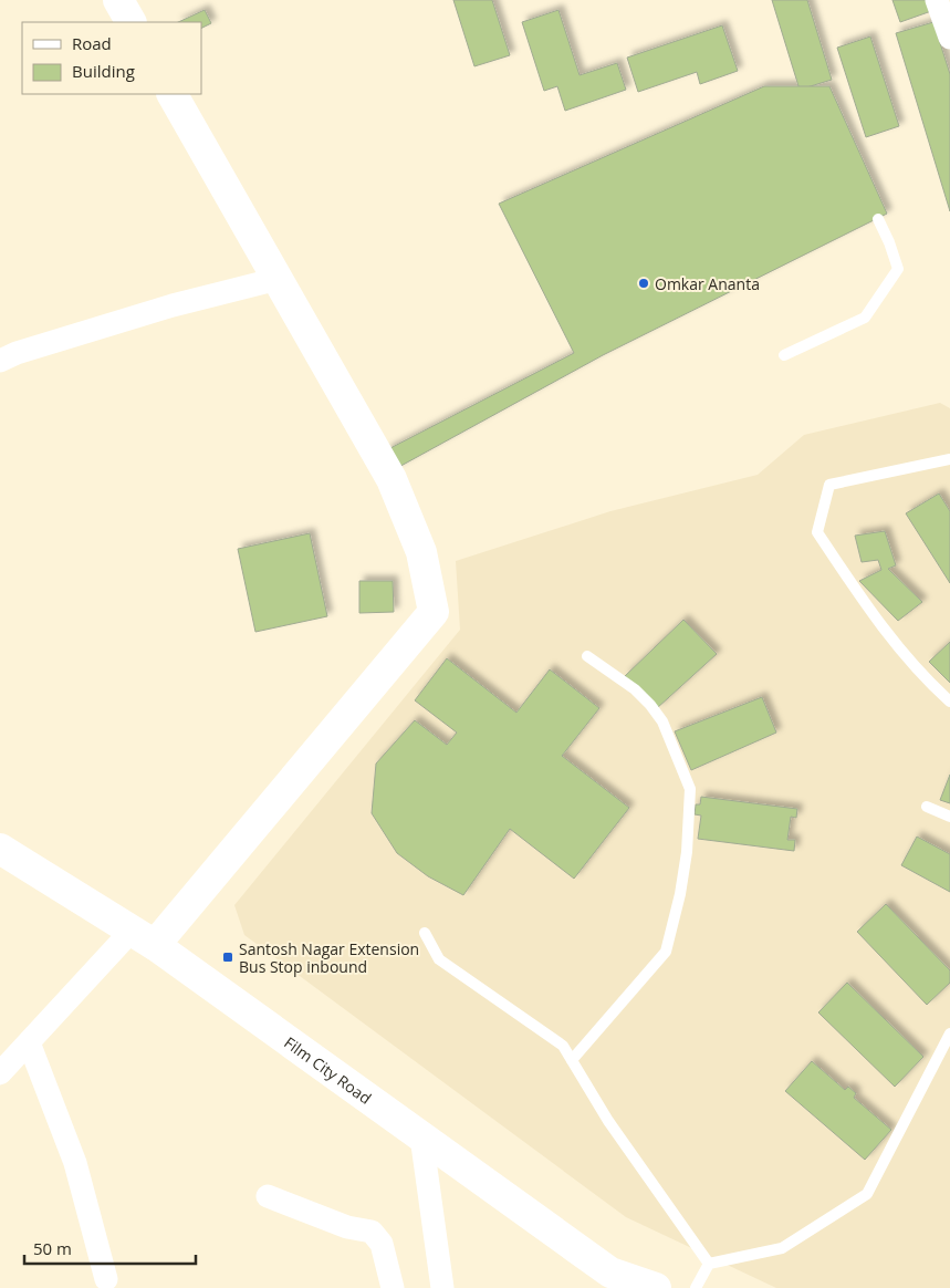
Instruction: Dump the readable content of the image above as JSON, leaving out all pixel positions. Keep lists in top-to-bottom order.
{
  "streets": {
    "street": ["Film City Road"]
  },
  "places": {
    "other": ["Omkar Ananta"],
    "transit": ["Santosh Nagar Extension Bus Stop inbound"]
  },
  "legend": ["Road", "Building"],
  "scale_bar": "50 m"
}
